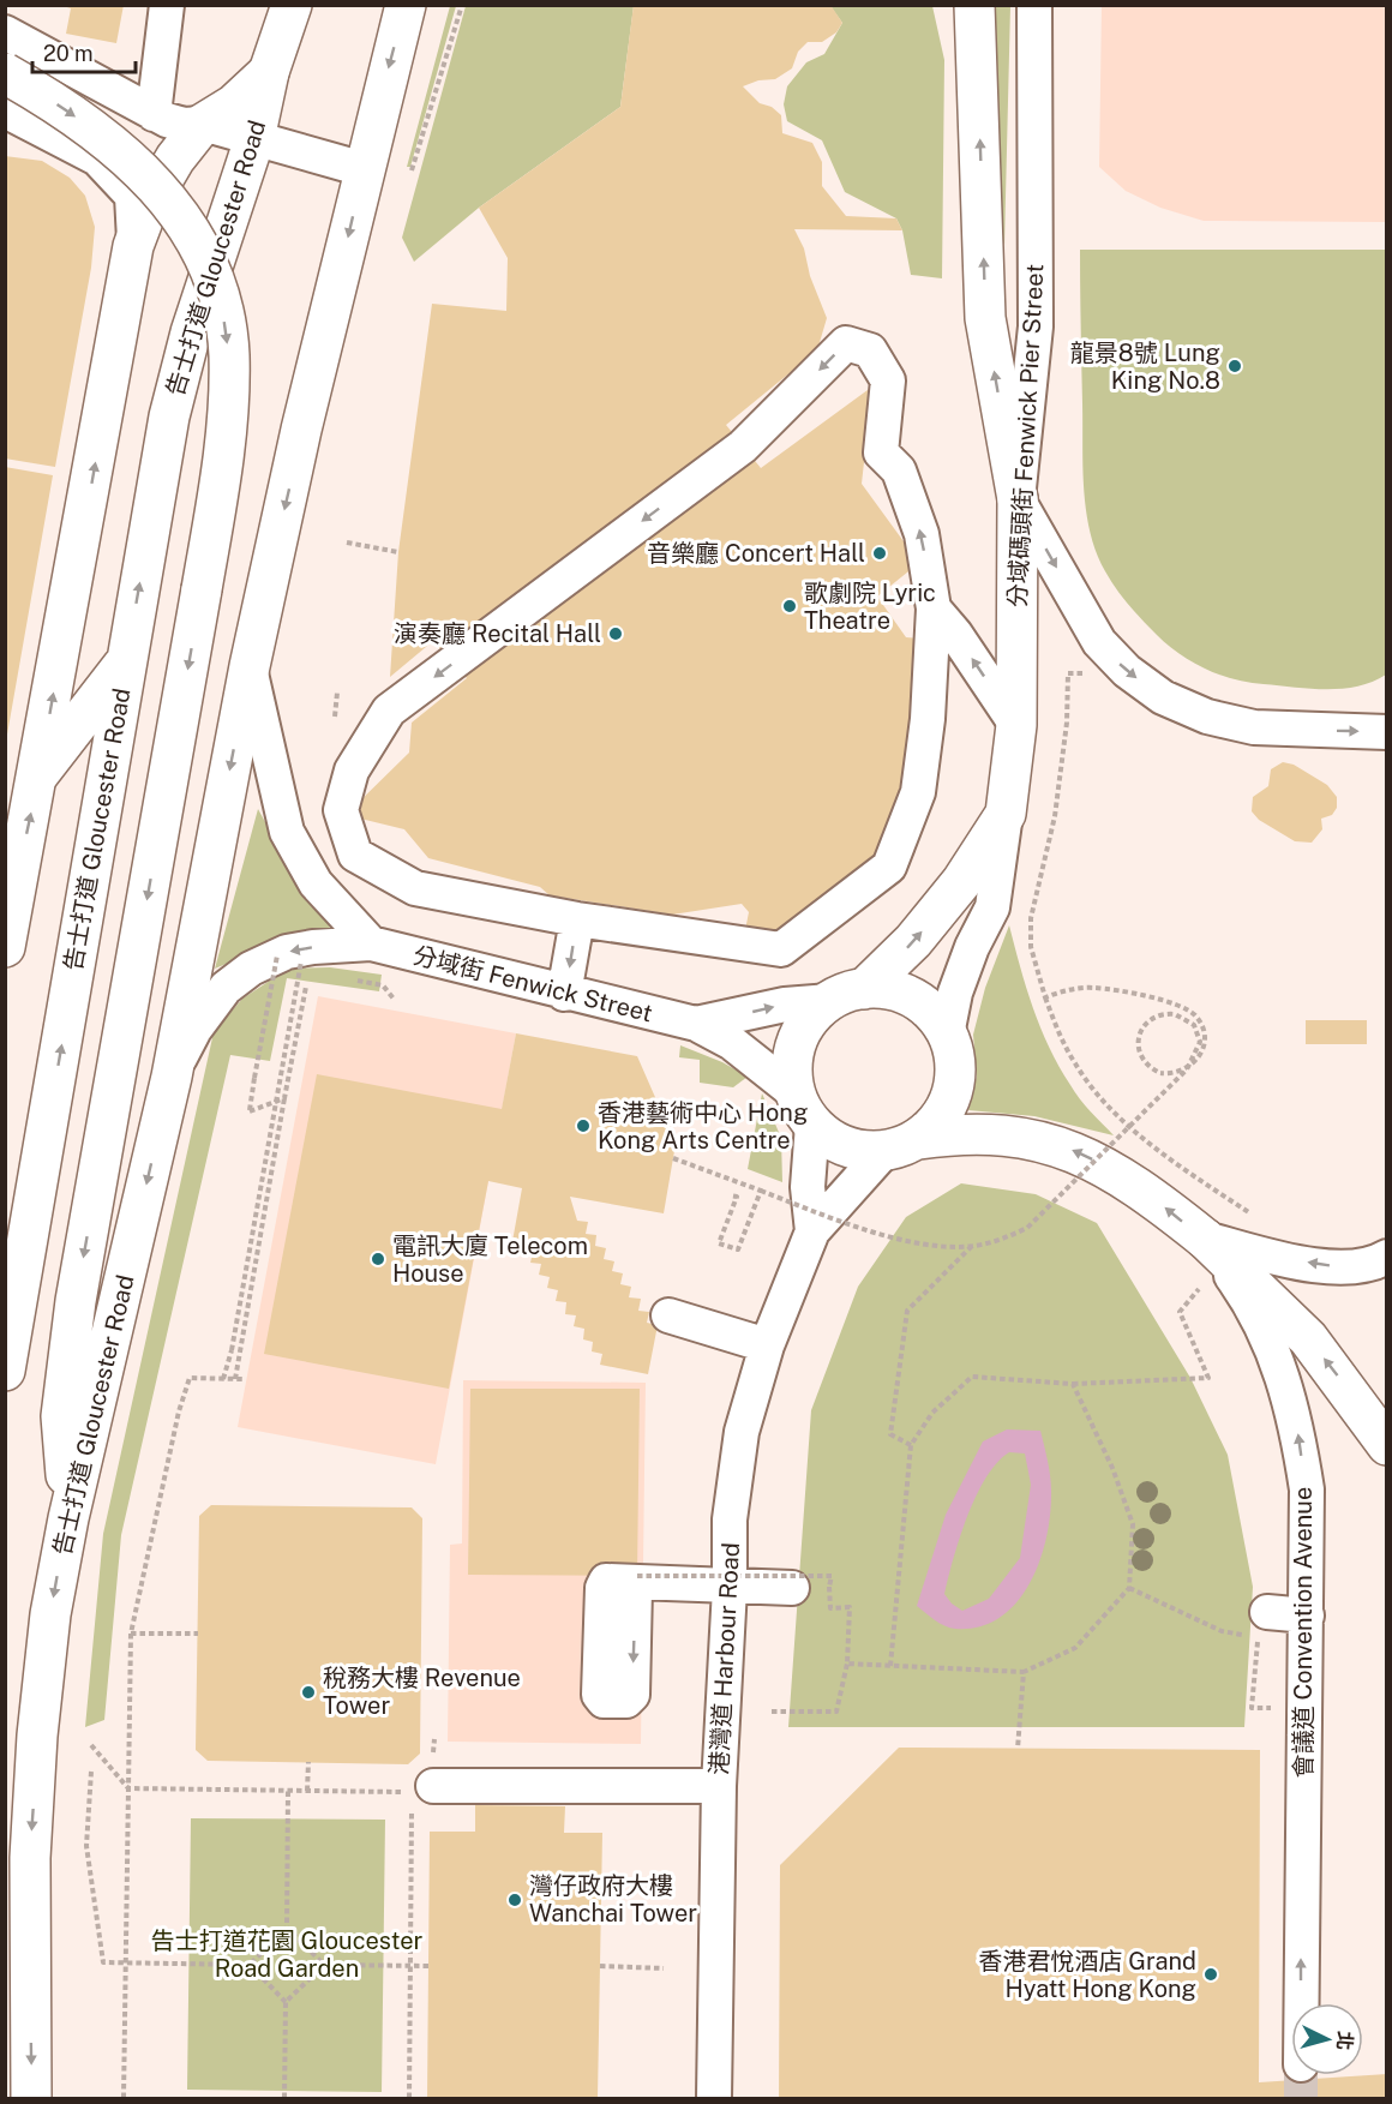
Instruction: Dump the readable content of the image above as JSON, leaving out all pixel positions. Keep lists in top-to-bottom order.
{
  "streets": {
    "main road": ["告士打道 Gloucester Road", "分域碼頭街 Fenwick Pier Street", "會議道 Convention Avenue"],
    "street": ["分域街 Fenwick Street", "港灣道 Harbour Road"]
  },
  "crossings": [
    ["告士打道 Gloucester Road", "分域街 Fenwick Street"],
    ["分域碼頭街 Fenwick Pier Street", "分域街 Fenwick Street"],
    ["分域碼頭街 Fenwick Pier Street", "會議道 Convention Avenue"],
    ["分域碼頭街 Fenwick Pier Street", "港灣道 Harbour Road"],
    ["分域街 Fenwick Street", "會議道 Convention Avenue"],
    ["分域街 Fenwick Street", "港灣道 Harbour Road"],
    ["會議道 Convention Avenue", "港灣道 Harbour Road"]
  ],
  "one_way": ["會議道 Convention Avenue"],
  "parks": ["告士打道花園 Gloucester Road Garden"],
  "places": [
    "龍景8號 Lung King No.8",
    "音樂廳 Concert Hall",
    "歌劇院 Lyric Theatre",
    "演奏廳 Recital Hall",
    "香港藝術中心 Hong Kong Arts Centre",
    "電訊大廈 Telecom House",
    "稅務大樓 Revenue Tower",
    "灣仔政府大樓 Wanchai Tower",
    "香港君悅酒店 Grand Hyatt Hong Kong"
  ],
  "scale_bar": "20 m",
  "north": "right"
}
